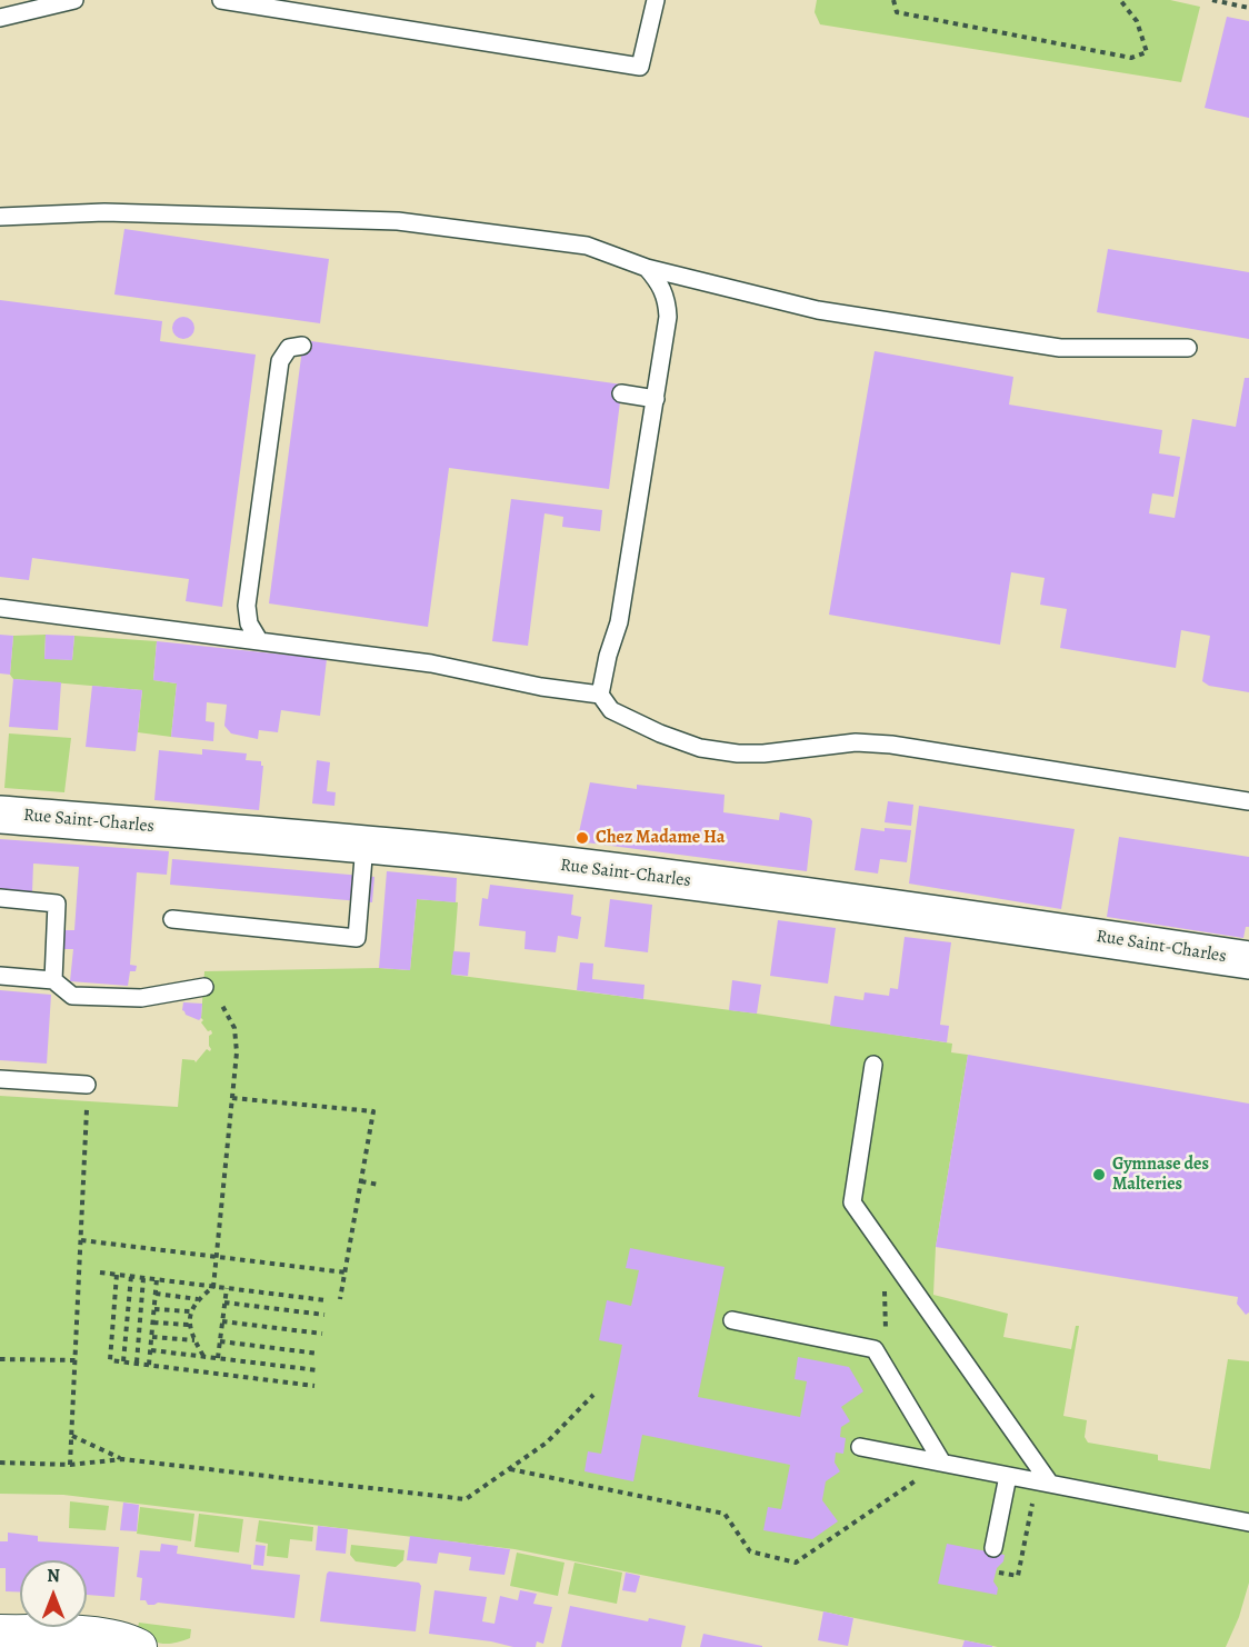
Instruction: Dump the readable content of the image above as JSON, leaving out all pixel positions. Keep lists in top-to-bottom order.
{
  "streets": {
    "street": ["Rue Saint-Charles"]
  },
  "places": ["Chez Madame Ha", "Gymnase des Malteries"],
  "north": "top"
}
